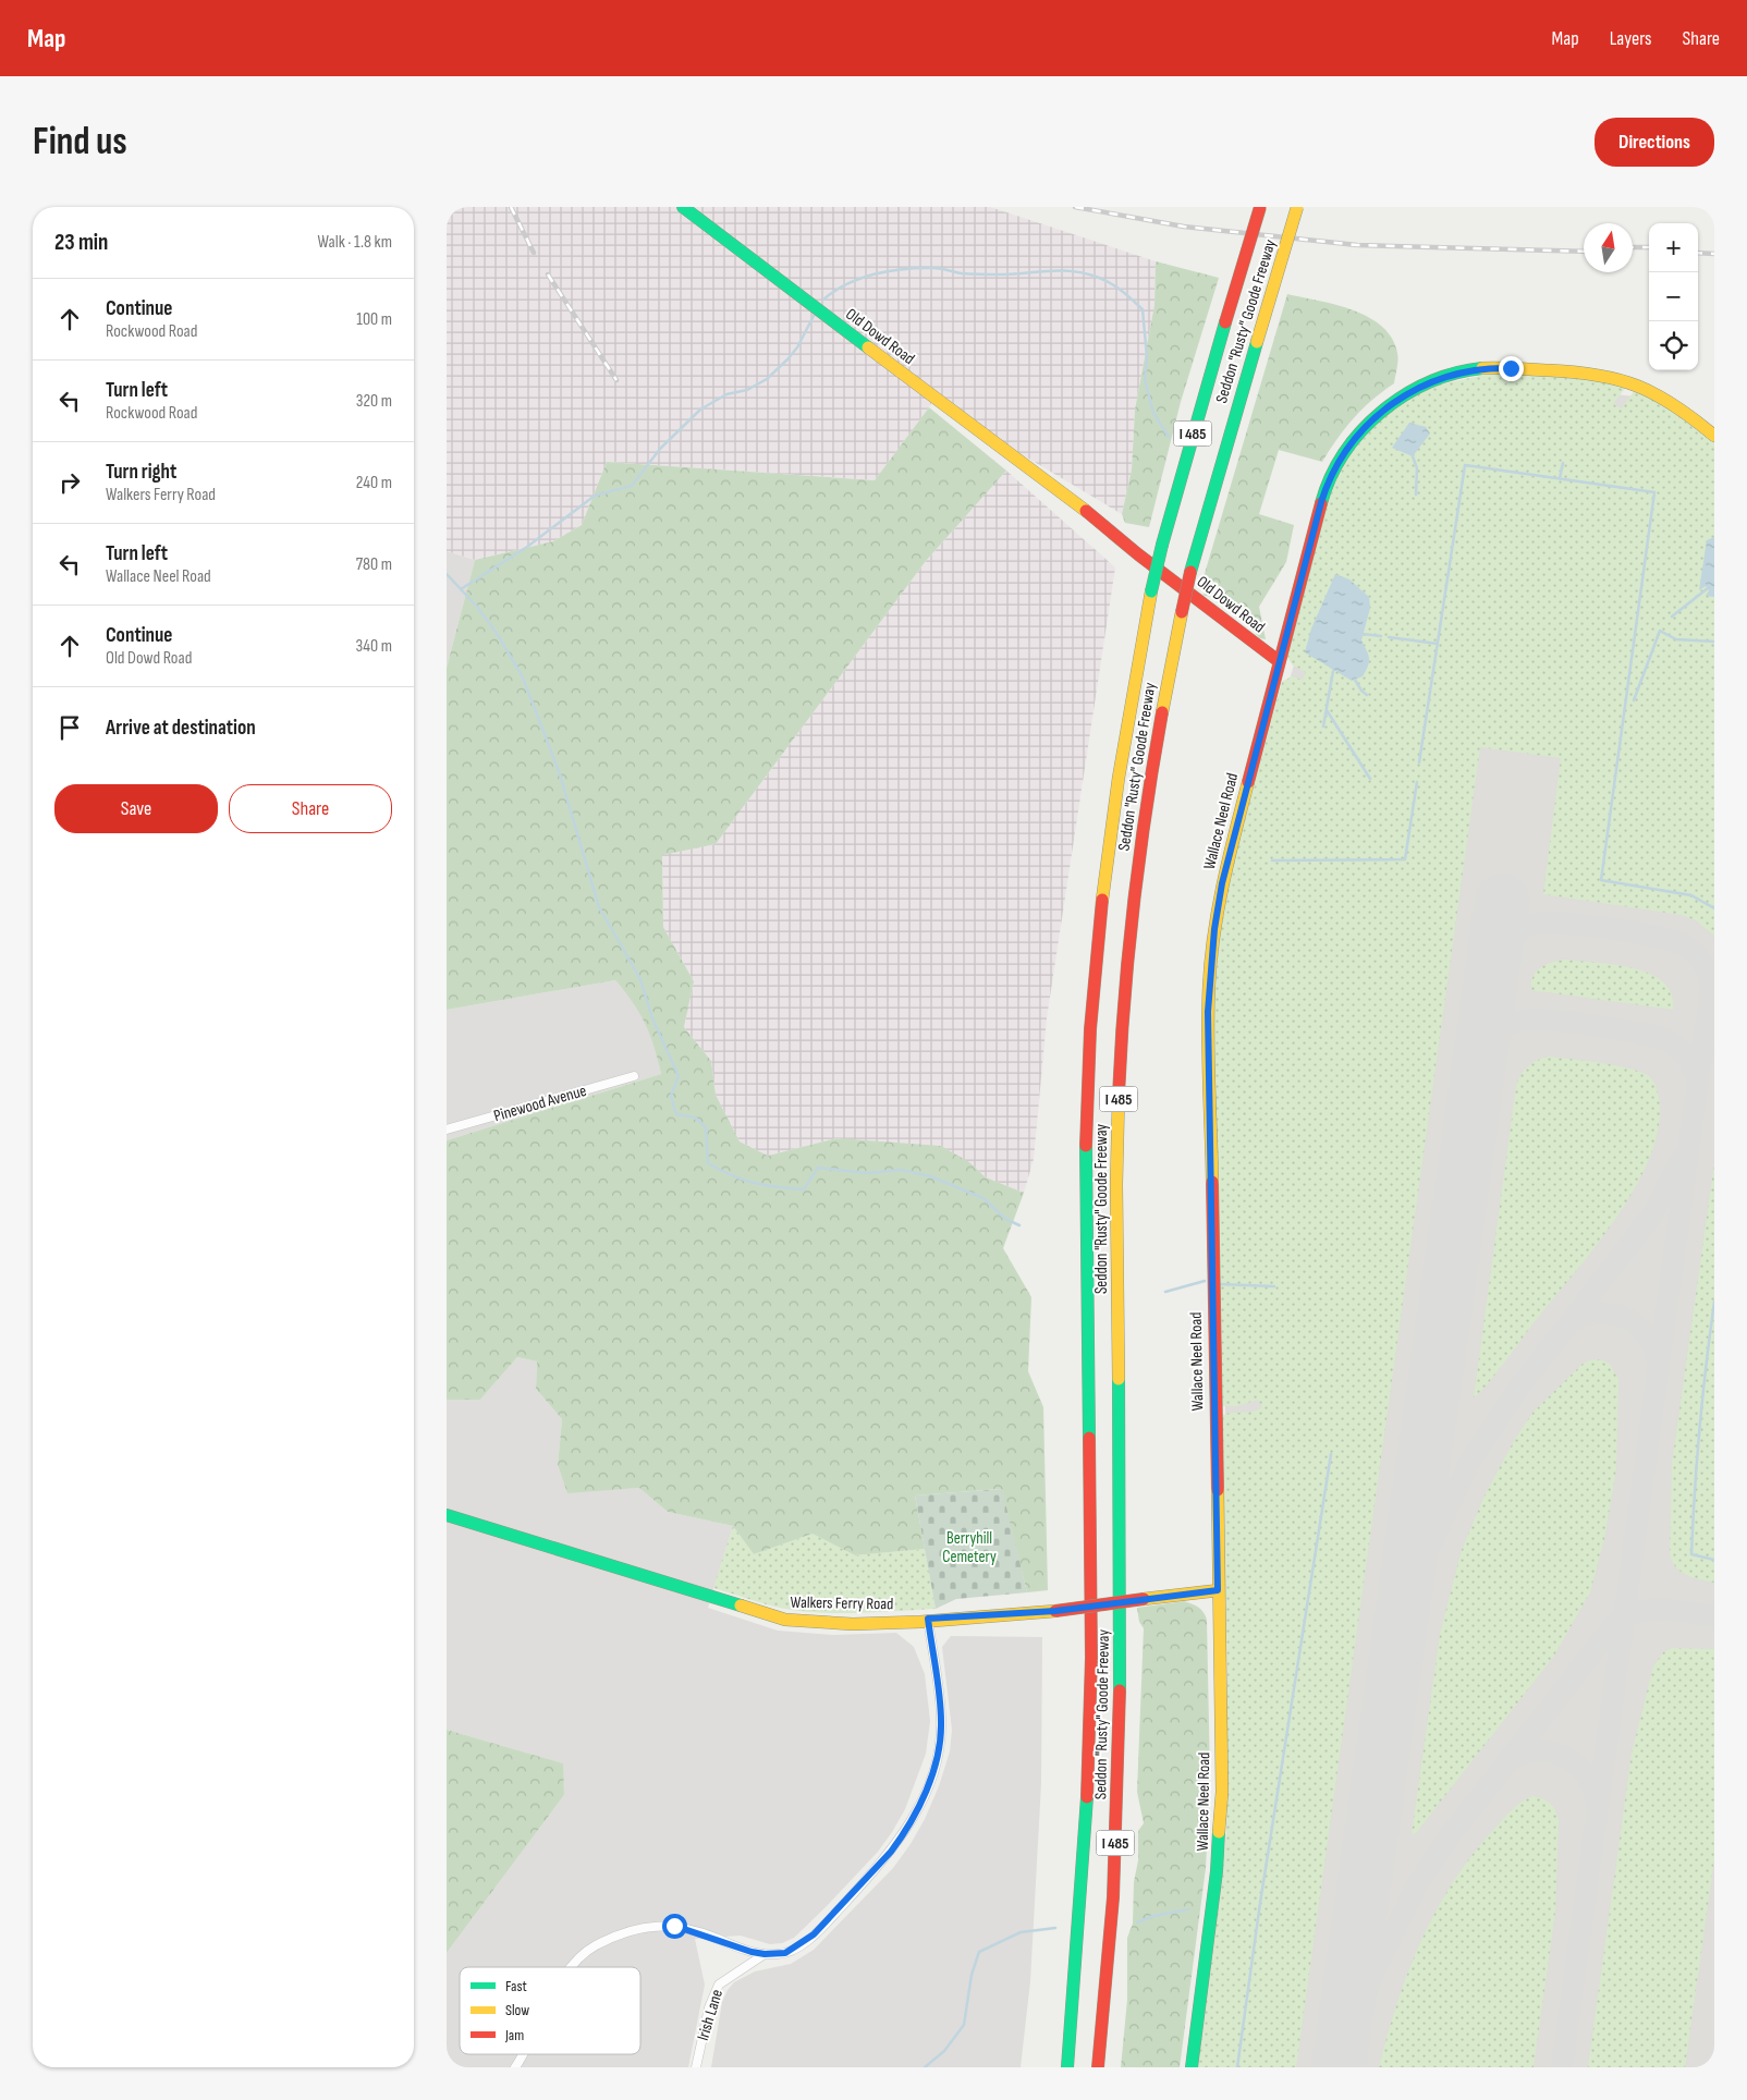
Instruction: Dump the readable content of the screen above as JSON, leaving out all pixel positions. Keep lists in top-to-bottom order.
{
  "streets": {
    "main road": [
      "Seddon \"Rusty\" Goode Freeway",
      "Old Dowd Road",
      "I 485",
      "Wallace Neel Road",
      "Walkers Ferry Road"
    ],
    "street": ["Pinewood Avenue", "Irish Lane"]
  },
  "crossings": [
    ["Old Dowd Road", "Wallace Neel Road"],
    ["Wallace Neel Road", "Walkers Ferry Road"]
  ],
  "parks": ["Berryhill Cemetery"],
  "legend": ["Fast", "Slow", "Jam"],
  "north": "top",
  "page": {
    "header": "Map",
    "nav": ["Map", "Layers", "Share"],
    "buttons": [
      "Directions",
      ["Save", "Share"]
    ],
    "title": "Find us",
    "heading": ["23 min", "Walk · 1.8 km"],
    "map_buttons": ["+", "−"],
    "list": [
      ["Continue", "Rockwood Road", "100 m"],
      ["Turn left", "Rockwood Road", "320 m"],
      ["Turn right", "Walkers Ferry Road", "240 m"],
      ["Turn left", "Wallace Neel Road", "780 m"],
      ["Continue", "Old Dowd Road", "340 m"],
      "Arrive at destination"
    ]
  }
}
